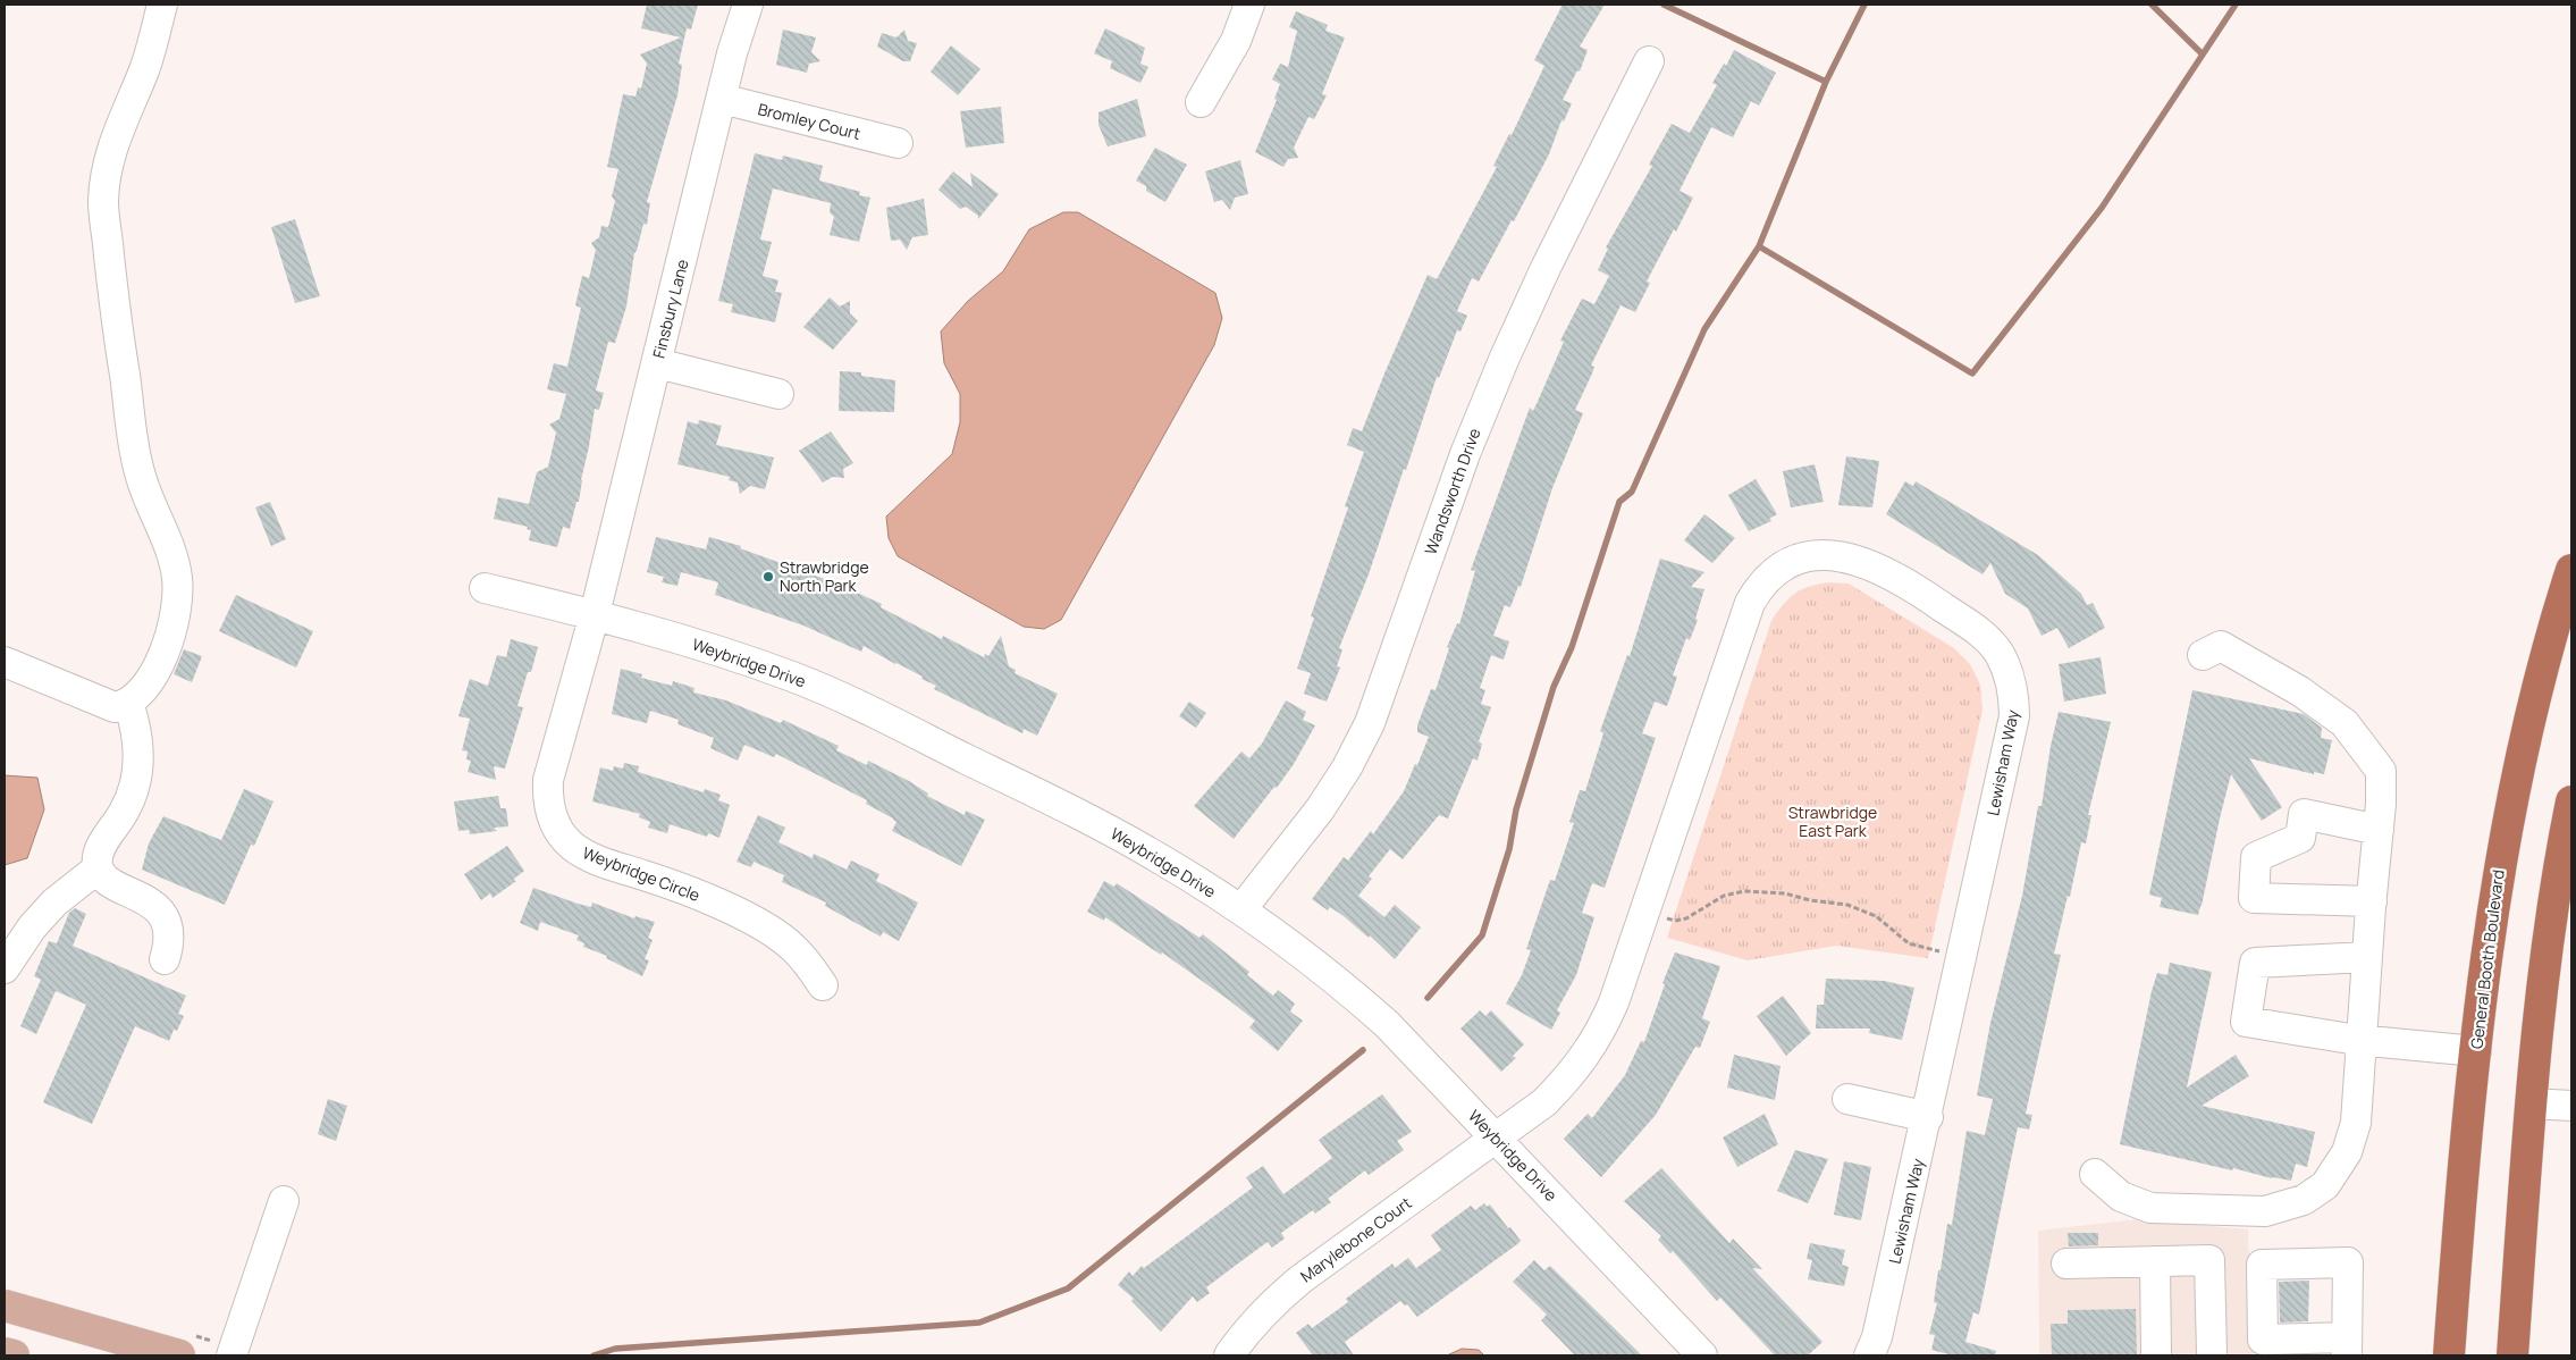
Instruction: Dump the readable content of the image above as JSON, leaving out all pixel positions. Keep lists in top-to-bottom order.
{
  "streets": {
    "highway": ["General Booth Boulevard"],
    "street": [
      "Bromley Court",
      "Finsbury Lane",
      "Wandsworth Drive",
      "Weybridge Drive",
      "Lewisham Way",
      "Weybridge Circle",
      "Marylebone Court"
    ]
  },
  "crossings": [
    ["Bromley Court", "Finsbury Lane"],
    ["Finsbury Lane", "Weybridge Drive"],
    ["Finsbury Lane", "Weybridge Circle"],
    ["Wandsworth Drive", "Weybridge Drive"],
    ["Weybridge Drive", "Lewisham Way"],
    ["Weybridge Drive", "Weybridge Circle"],
    ["Weybridge Drive", "Marylebone Court"],
    ["Lewisham Way", "Marylebone Court"]
  ],
  "parks": ["Strawbridge East Park"],
  "places": ["Strawbridge North Park"]
}
